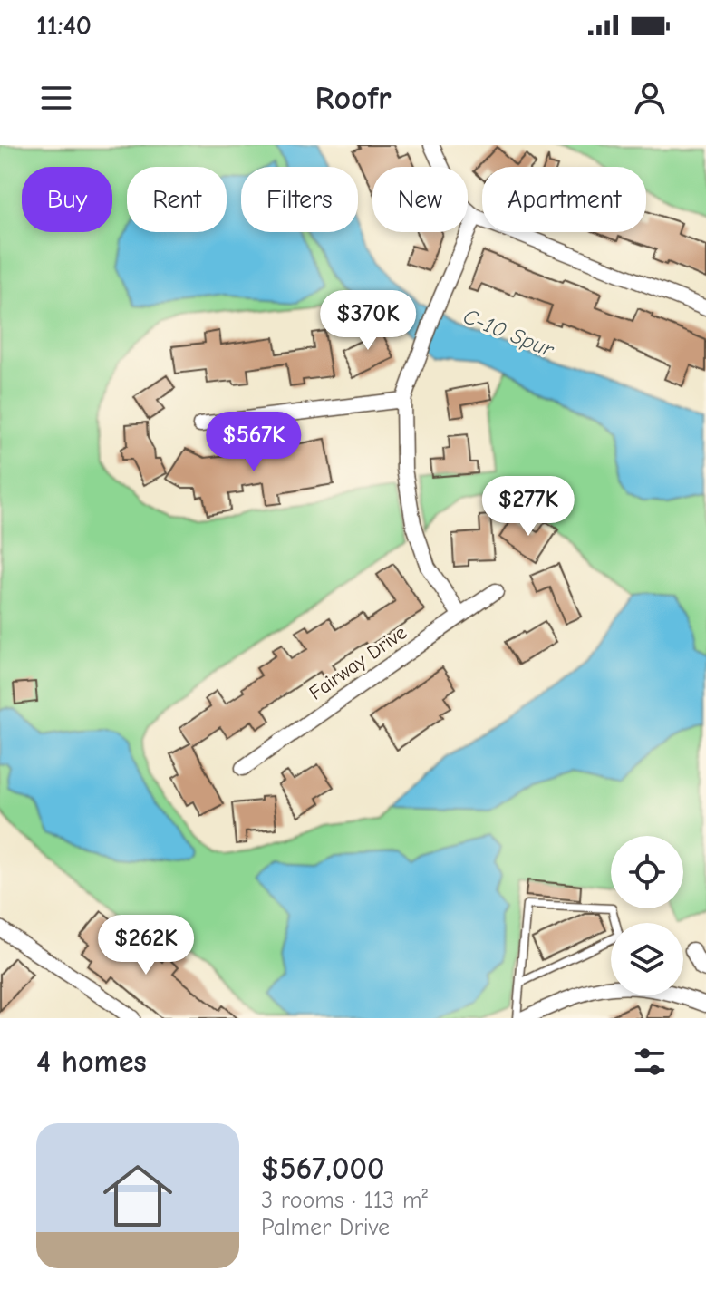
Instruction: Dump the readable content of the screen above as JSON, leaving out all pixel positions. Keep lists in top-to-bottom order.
{
  "streets": {
    "street": ["Fairway Drive"]
  },
  "water": ["C-10 Spur"],
  "page": {
    "status": "11:40",
    "header": "Roofr",
    "chip": [
      "Buy",
      "Rent",
      "Filters",
      "New",
      "Apartment"
    ],
    "price": [
      "$370K",
      "$567K",
      "$277K",
      "$262K"
    ],
    "heading": "4 homes",
    "list": [
      {
        "name": "$567,000",
        "note": "3 rooms · 113 m² · Palmer Drive"
      }
    ]
  }
}
